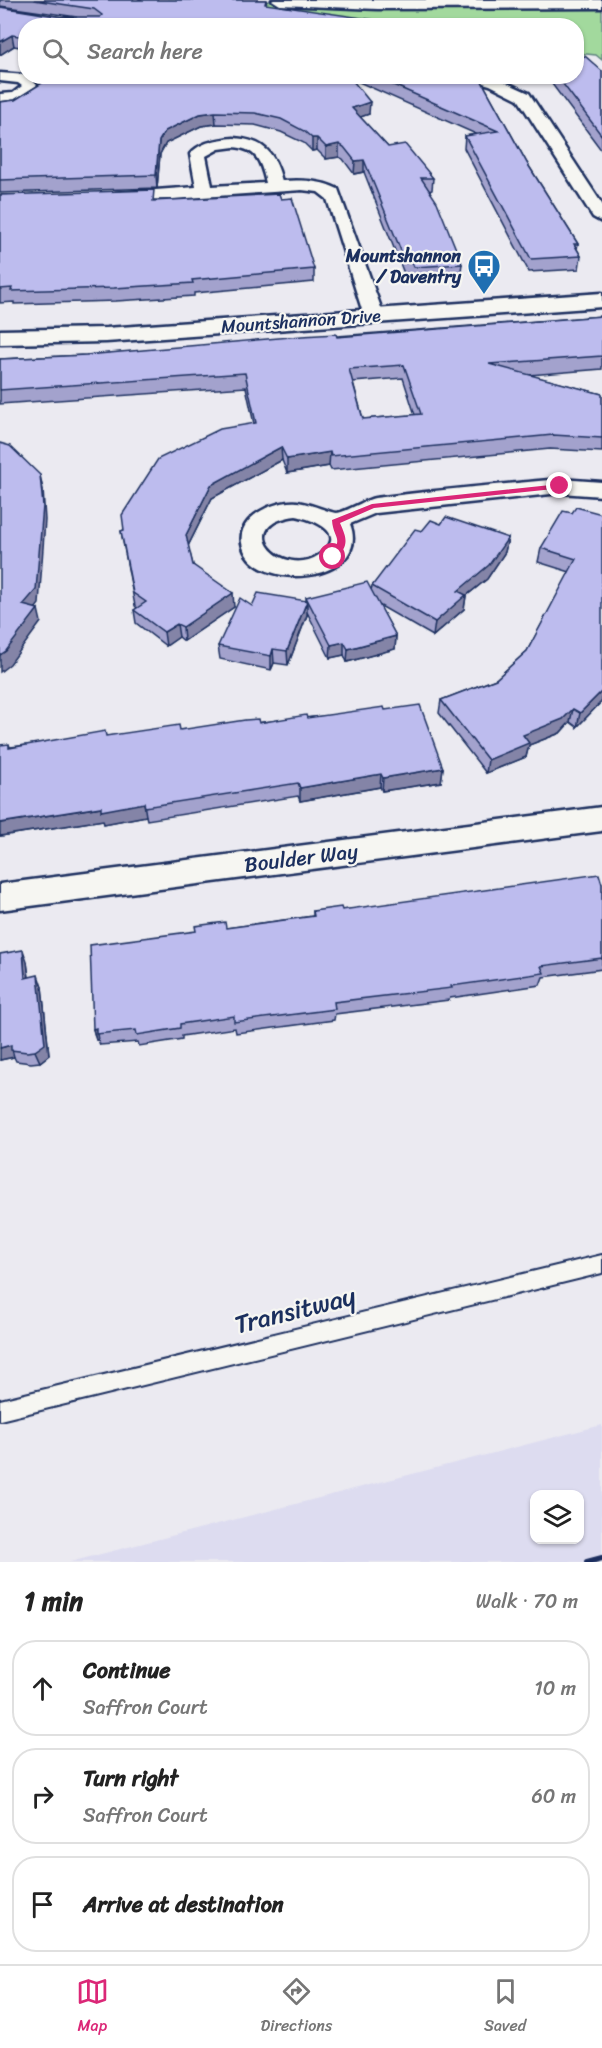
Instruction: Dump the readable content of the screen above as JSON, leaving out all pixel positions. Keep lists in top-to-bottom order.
{
  "streets": {
    "street": ["Mountshannon Drive", "Boulder Way"],
    "lane": ["Transitway"]
  },
  "places": {
    "bus stop": ["Mountshannon / Daventry"]
  },
  "page": {
    "search": "Search here",
    "heading": ["1 min", "Walk · 70 m"],
    "list": [
      ["Continue", "Saffron Court", "10 m"],
      ["Turn right", "Saffron Court", "60 m"],
      "Arrive at destination"
    ],
    "nav": ["Map", "Directions", "Saved"]
  }
}
